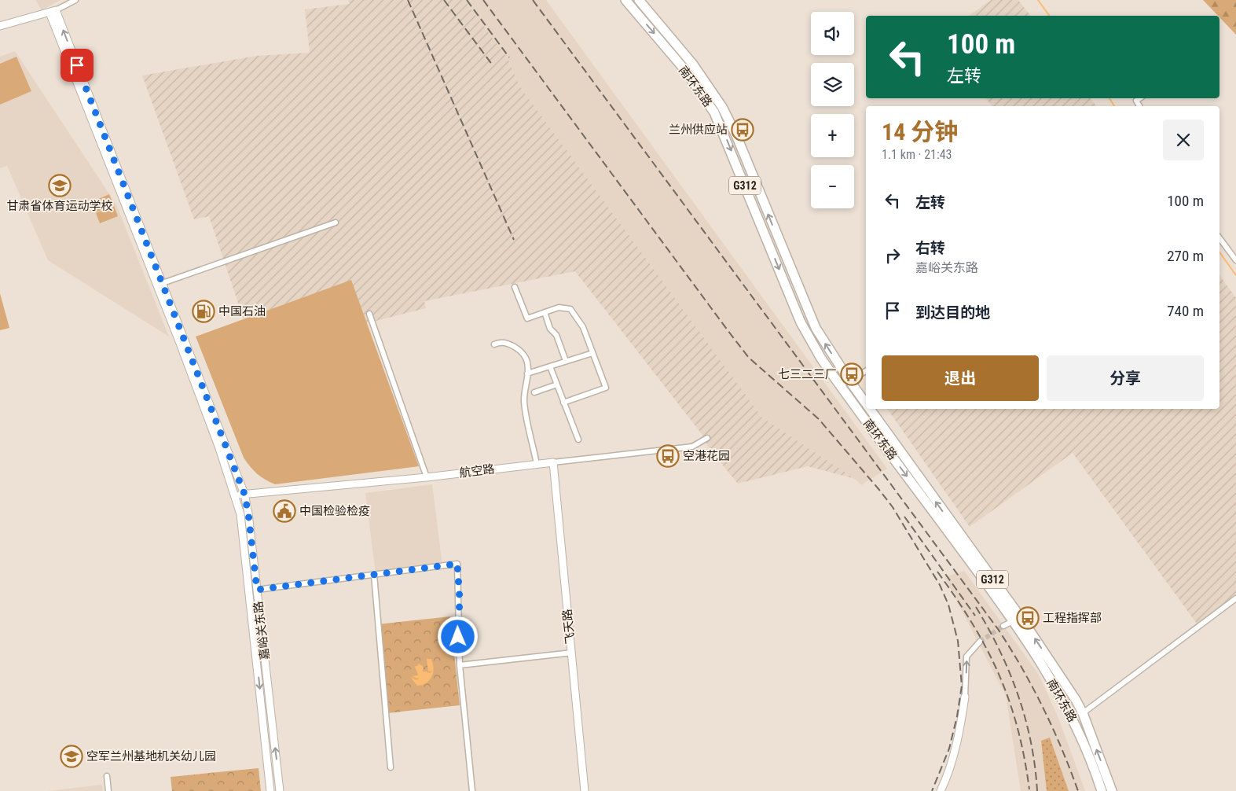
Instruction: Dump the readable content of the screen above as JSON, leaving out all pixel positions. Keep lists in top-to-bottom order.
{
  "streets": {
    "highway": ["南环东路", "G312"],
    "main road": ["航空路", "飞天路", "嘉峪关东路"]
  },
  "crossings": [
    ["航空路", "飞天路"],
    ["航空路", "嘉峪关东路"]
  ],
  "places": {
    "bus stop": [
      "兰州供应站",
      "七三二三厂",
      "空港花园",
      "工程指挥部"
    ],
    "school or university": ["甘肃省体育运动学校", "空军兰州基地机关幼儿园"],
    "fuel station": ["中国石油"],
    "public building": ["中国检验检疫"]
  },
  "page": {
    "map_buttons": ["+", "−"],
    "turn": ["100 m", "左转"],
    "heading": ["14 分钟", "1.1 km · 21:43"],
    "list": [
      {
        "name": "左转",
        "value": "100 m"
      },
      {
        "name": "右转",
        "note": "嘉峪关东路",
        "value": "270 m"
      },
      {
        "name": "到达目的地",
        "value": "740 m"
      }
    ],
    "buttons": ["退出", "分享"]
  }
}
